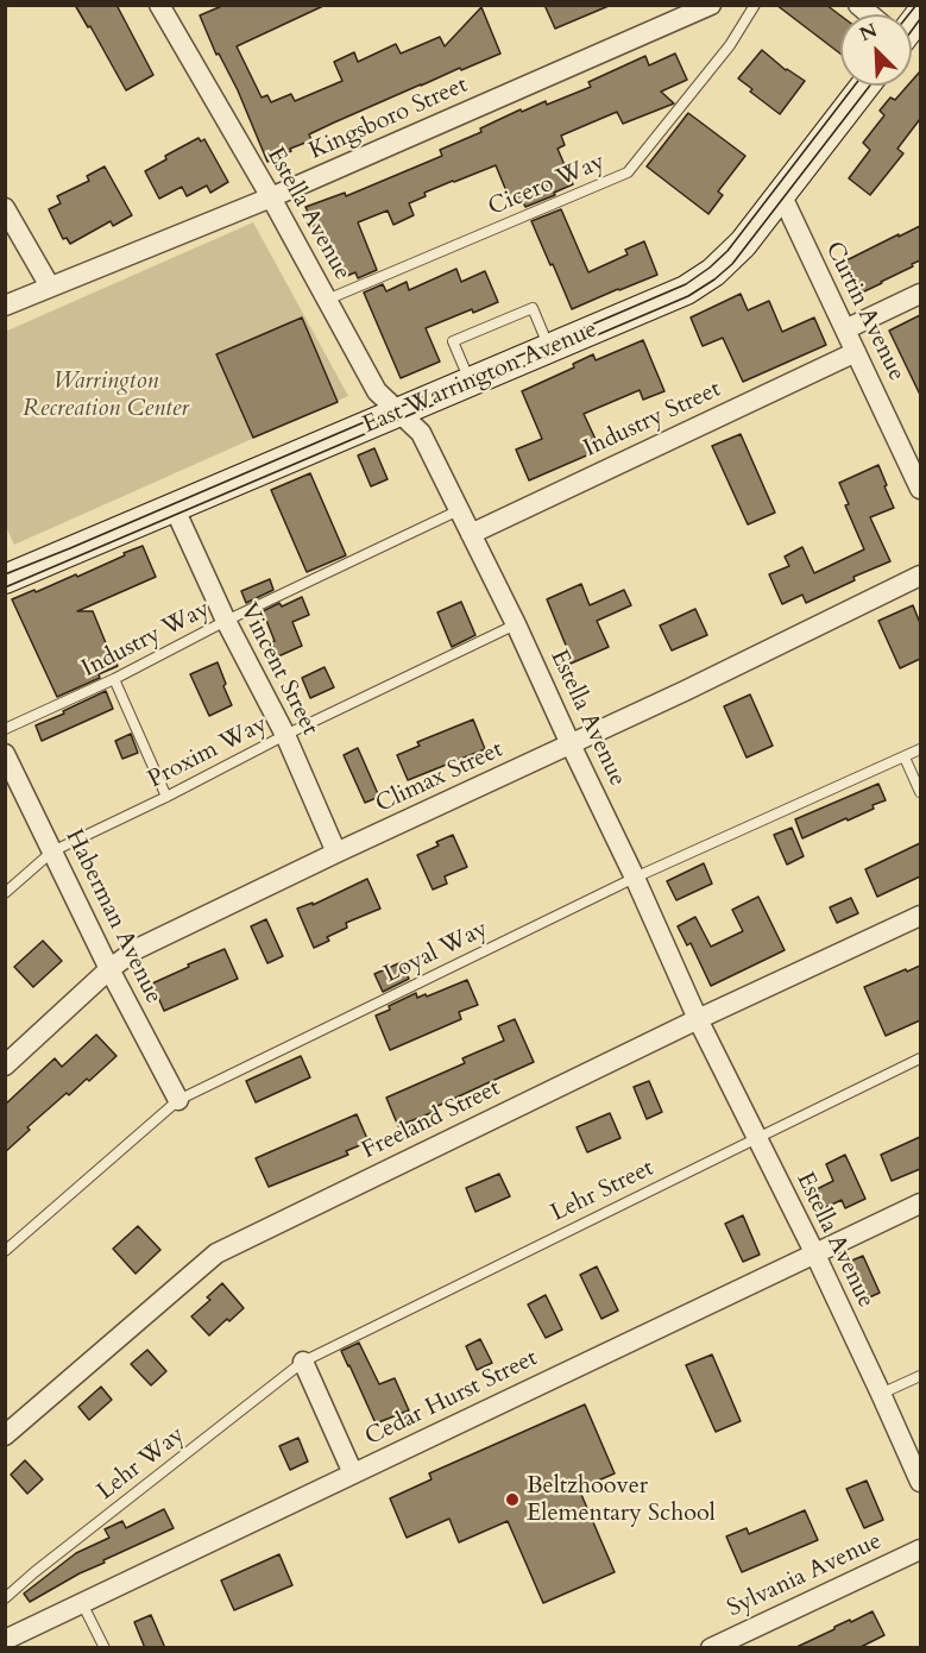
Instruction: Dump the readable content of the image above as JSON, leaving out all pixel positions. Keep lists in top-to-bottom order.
{
  "streets": {
    "main road": ["East Warrington Avenue"],
    "street": [
      "Kingsboro Street",
      "Estella Avenue",
      "Curtin Avenue",
      "Industry Street",
      "Vincent Street",
      "Climax Street",
      "Haberman Avenue",
      "Freeland Street",
      "Cedar Hurst Street",
      "Sylvania Avenue"
    ],
    "lane": [
      "Cicero Way",
      "Industry Way",
      "Proxim Way",
      "Loyal Way",
      "Lehr Street",
      "Lehr Way"
    ]
  },
  "crossings": [
    ["Kingsboro Street", "Estella Avenue"],
    ["Cicero Way", "Estella Avenue"],
    ["Estella Avenue", "East Warrington Avenue"],
    ["Estella Avenue", "Industry Street"],
    ["Estella Avenue", "Industry Way"],
    ["Estella Avenue", "Proxim Way"],
    ["Estella Avenue", "Climax Street"],
    ["Estella Avenue", "Loyal Way"],
    ["Estella Avenue", "Freeland Street"],
    ["Estella Avenue", "Lehr Street"],
    ["Estella Avenue", "Cedar Hurst Street"],
    ["Curtin Avenue", "East Warrington Avenue"],
    ["Curtin Avenue", "Industry Street"],
    ["East Warrington Avenue", "Vincent Street"],
    ["Industry Way", "Vincent Street"],
    ["Vincent Street", "Proxim Way"],
    ["Vincent Street", "Climax Street"],
    ["Proxim Way", "Haberman Avenue"],
    ["Climax Street", "Haberman Avenue"],
    ["Haberman Avenue", "Loyal Way"],
    ["Lehr Street", "Lehr Way"]
  ],
  "parks": ["Warrington Recreation Center"],
  "places": ["Beltzhoover Elementary School"],
  "north": "top left"
}
